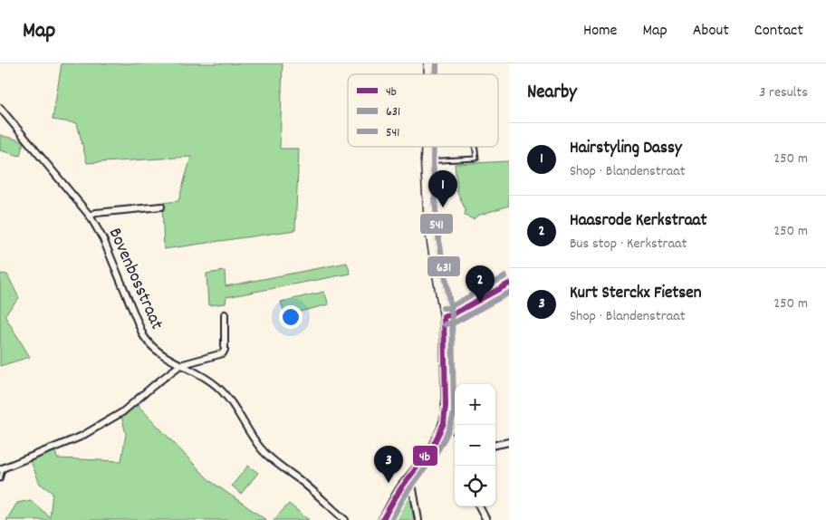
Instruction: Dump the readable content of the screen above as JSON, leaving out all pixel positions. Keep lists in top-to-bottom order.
{
  "streets": {
    "street": ["Bovenbosstraat"]
  },
  "lines": ["transit line 631", "transit line 541", "transit line 4b"],
  "legend": ["4b", "631", "541"],
  "page": {
    "header": "Map",
    "nav": [
      "Home",
      "Map",
      "About",
      "Contact"
    ],
    "heading": ["Nearby", "3 results"],
    "list": [
      {
        "mark": "1",
        "name": "Hairstyling Dassy",
        "note": "Shop · Blandenstraat",
        "value": "250 m"
      },
      {
        "mark": "2",
        "name": "Haasrode Kerkstraat",
        "note": "Bus stop · Kerkstraat",
        "value": "250 m"
      },
      {
        "mark": "3",
        "name": "Kurt Sterckx Fietsen",
        "note": "Shop · Blandenstraat",
        "value": "250 m"
      }
    ],
    "pins": ["1", "2", "3"],
    "map_buttons": ["+", "−"]
  }
}
